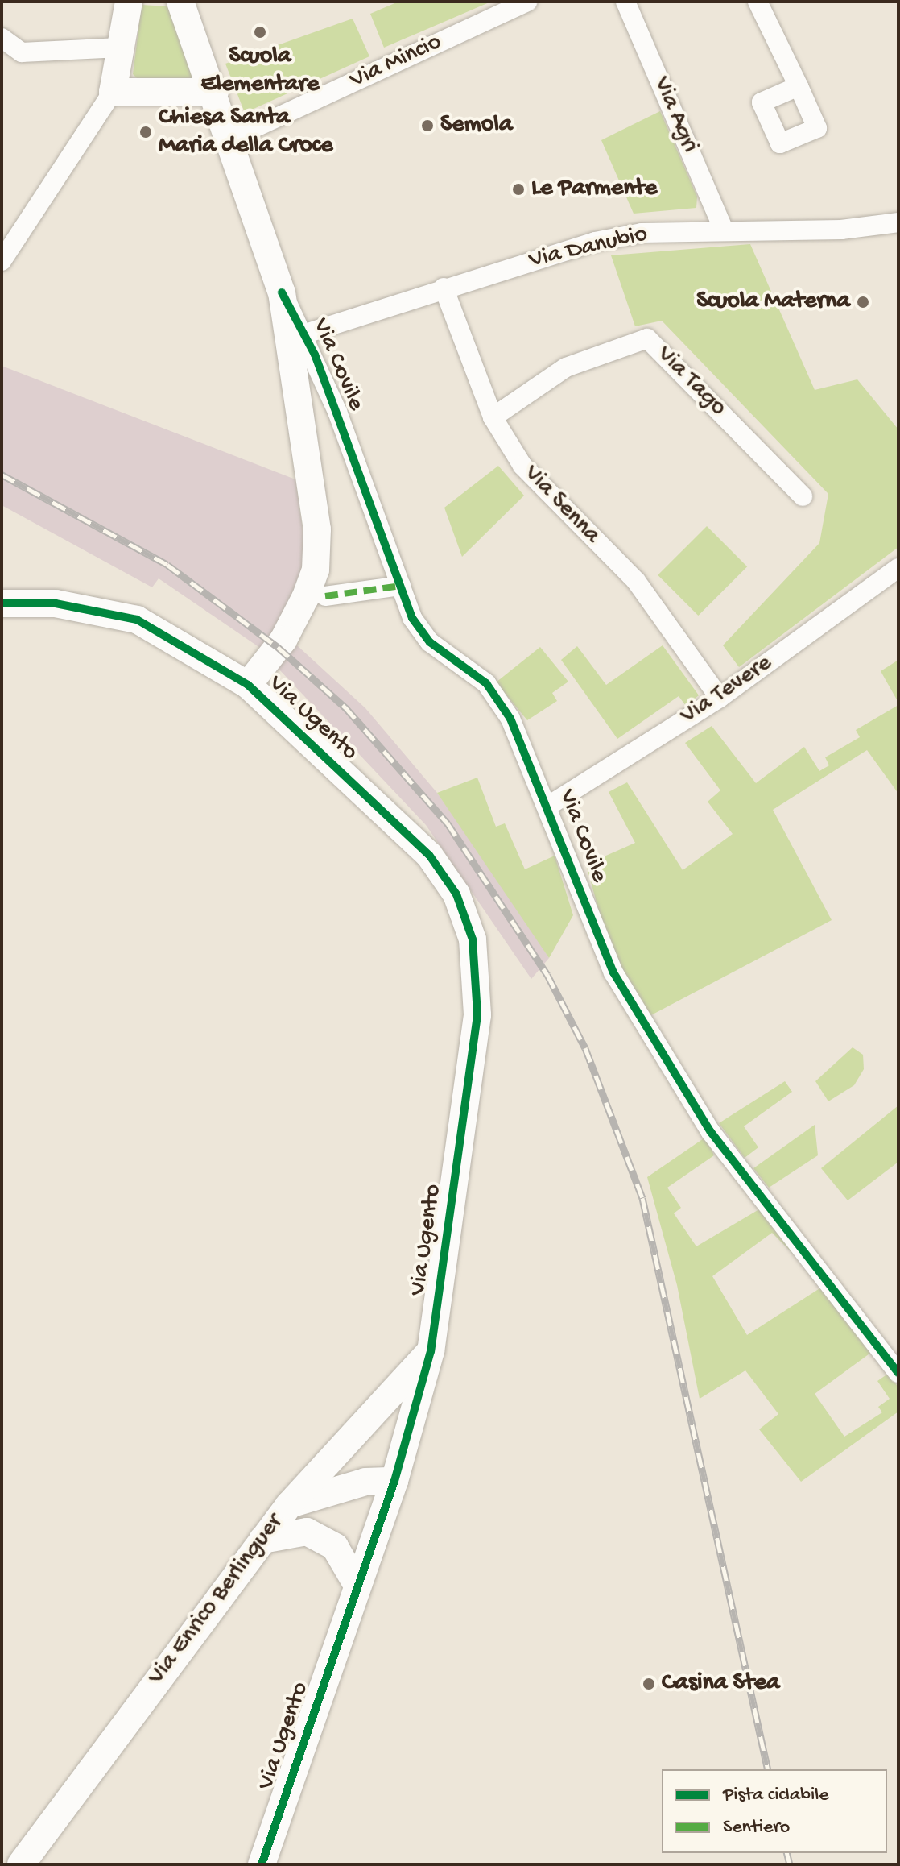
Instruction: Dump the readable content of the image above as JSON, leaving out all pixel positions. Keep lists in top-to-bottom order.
{
  "streets": {
    "street": [
      "Via Mincio",
      "Via Agri",
      "Via Danubio",
      "Via Covile",
      "Via Tago",
      "Via Senna",
      "Via Tevere",
      "Via Ugento",
      "Via Enrico Berlinguer"
    ]
  },
  "crossings": [
    ["Via Mincio", "Via Covile"],
    ["Via Agri", "Via Danubio"],
    ["Via Danubio", "Via Covile"],
    ["Via Danubio", "Via Senna"],
    ["Via Covile", "Via Tevere"],
    ["Via Tago", "Via Senna"],
    ["Via Senna", "Via Tevere"],
    ["Via Ugento", "Via Enrico Berlinguer"]
  ],
  "places": [
    "Scuola Elementare",
    "Semola",
    "Chiesa Santa Maria della Croce",
    "Le Parmente",
    "Scuola Materna",
    "Casina Stea"
  ],
  "legend": ["Pista ciclabile", "Sentiero"]
}
